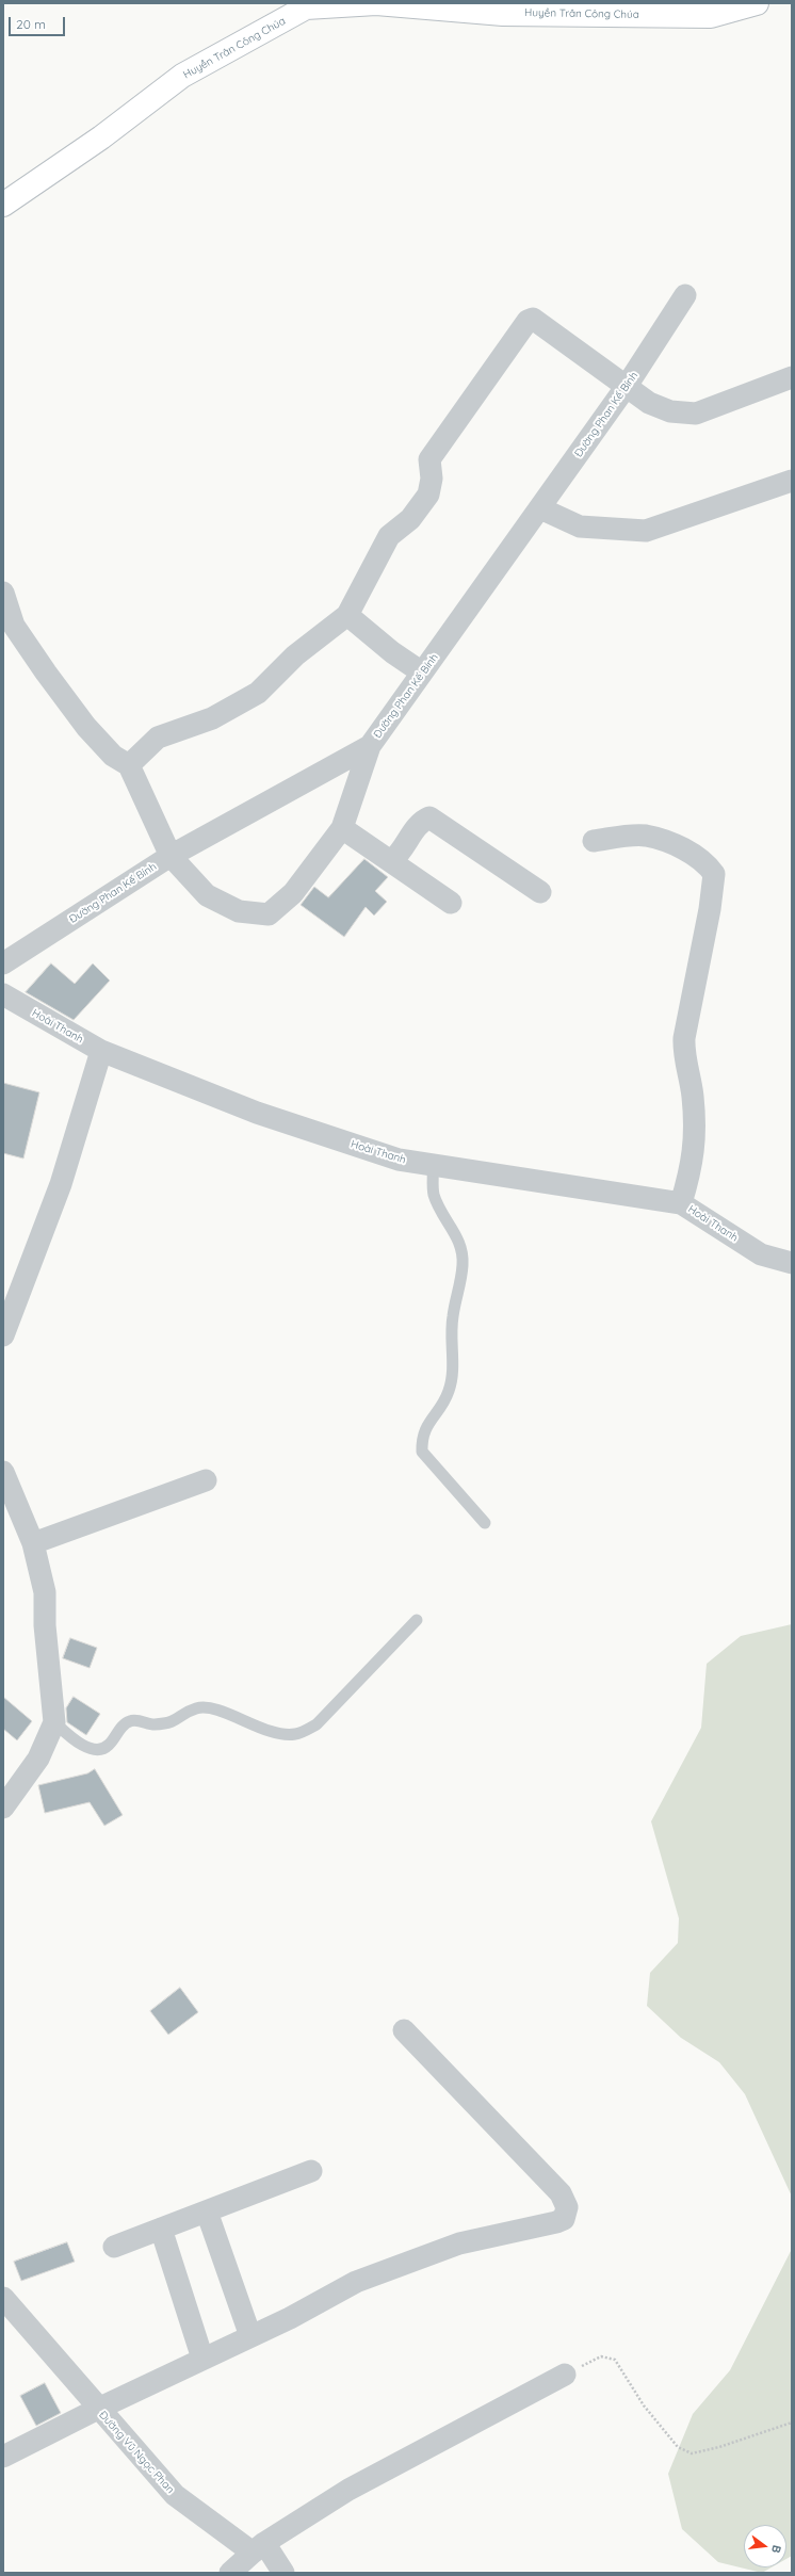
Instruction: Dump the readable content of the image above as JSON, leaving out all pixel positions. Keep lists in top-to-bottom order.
{
  "streets": {
    "street": [
      "Huyền Trân Công Chúa",
      "Đường Phan Kế Bính",
      "Hoài Thanh",
      "Đường Vũ Ngọc Phan"
    ]
  },
  "scale_bar": "20 m",
  "north": "right"
}
